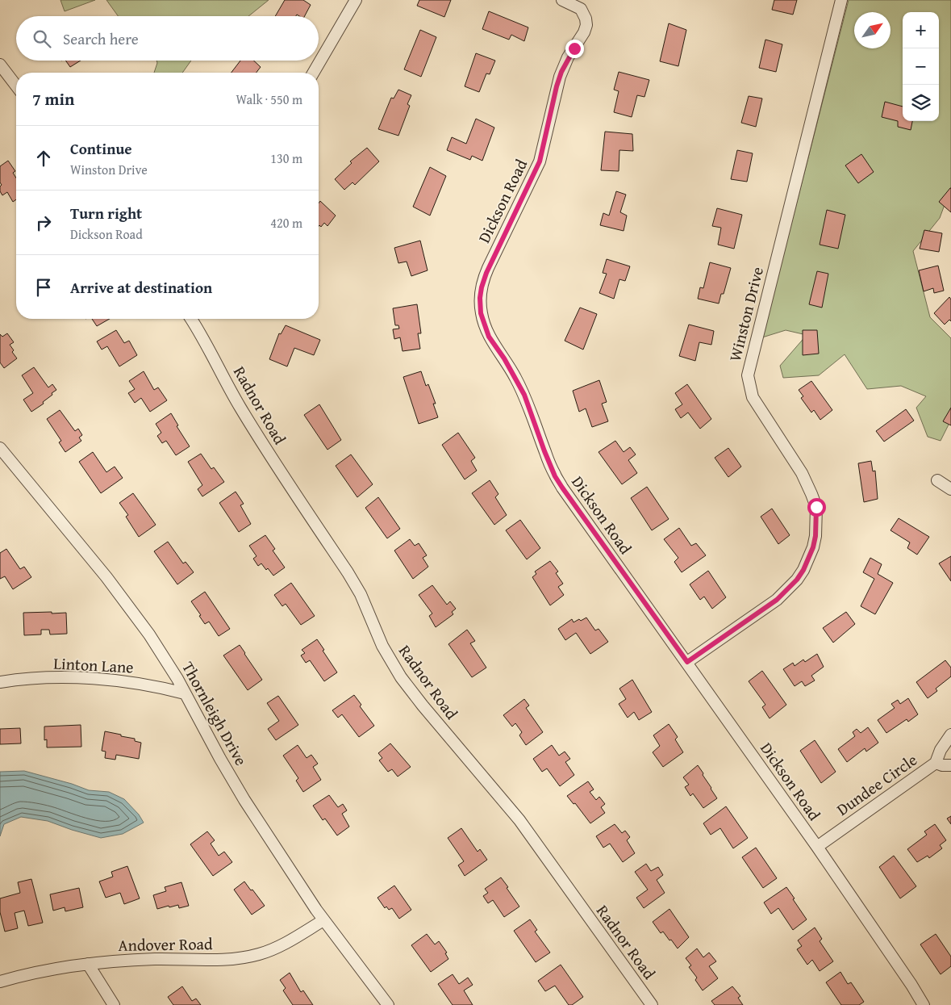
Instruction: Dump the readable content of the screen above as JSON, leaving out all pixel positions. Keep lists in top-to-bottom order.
{
  "streets": {
    "street": [
      "Dickson Road",
      "Winston Drive",
      "Radnor Road",
      "Linton Lane",
      "Thornleigh Drive",
      "Dundee Circle",
      "Andover Road"
    ]
  },
  "crossings": [
    ["Dickson Road", "Winston Drive"],
    ["Dickson Road", "Dundee Circle"],
    ["Linton Lane", "Thornleigh Drive"],
    ["Thornleigh Drive", "Andover Road"]
  ],
  "north": "top right",
  "page": {
    "map_buttons": ["+", "−"],
    "search": "Search here",
    "heading": ["7 min", "Walk · 550 m"],
    "list": [
      ["Continue", "Winston Drive", "130 m"],
      ["Turn right", "Dickson Road", "420 m"],
      "Arrive at destination"
    ]
  }
}
